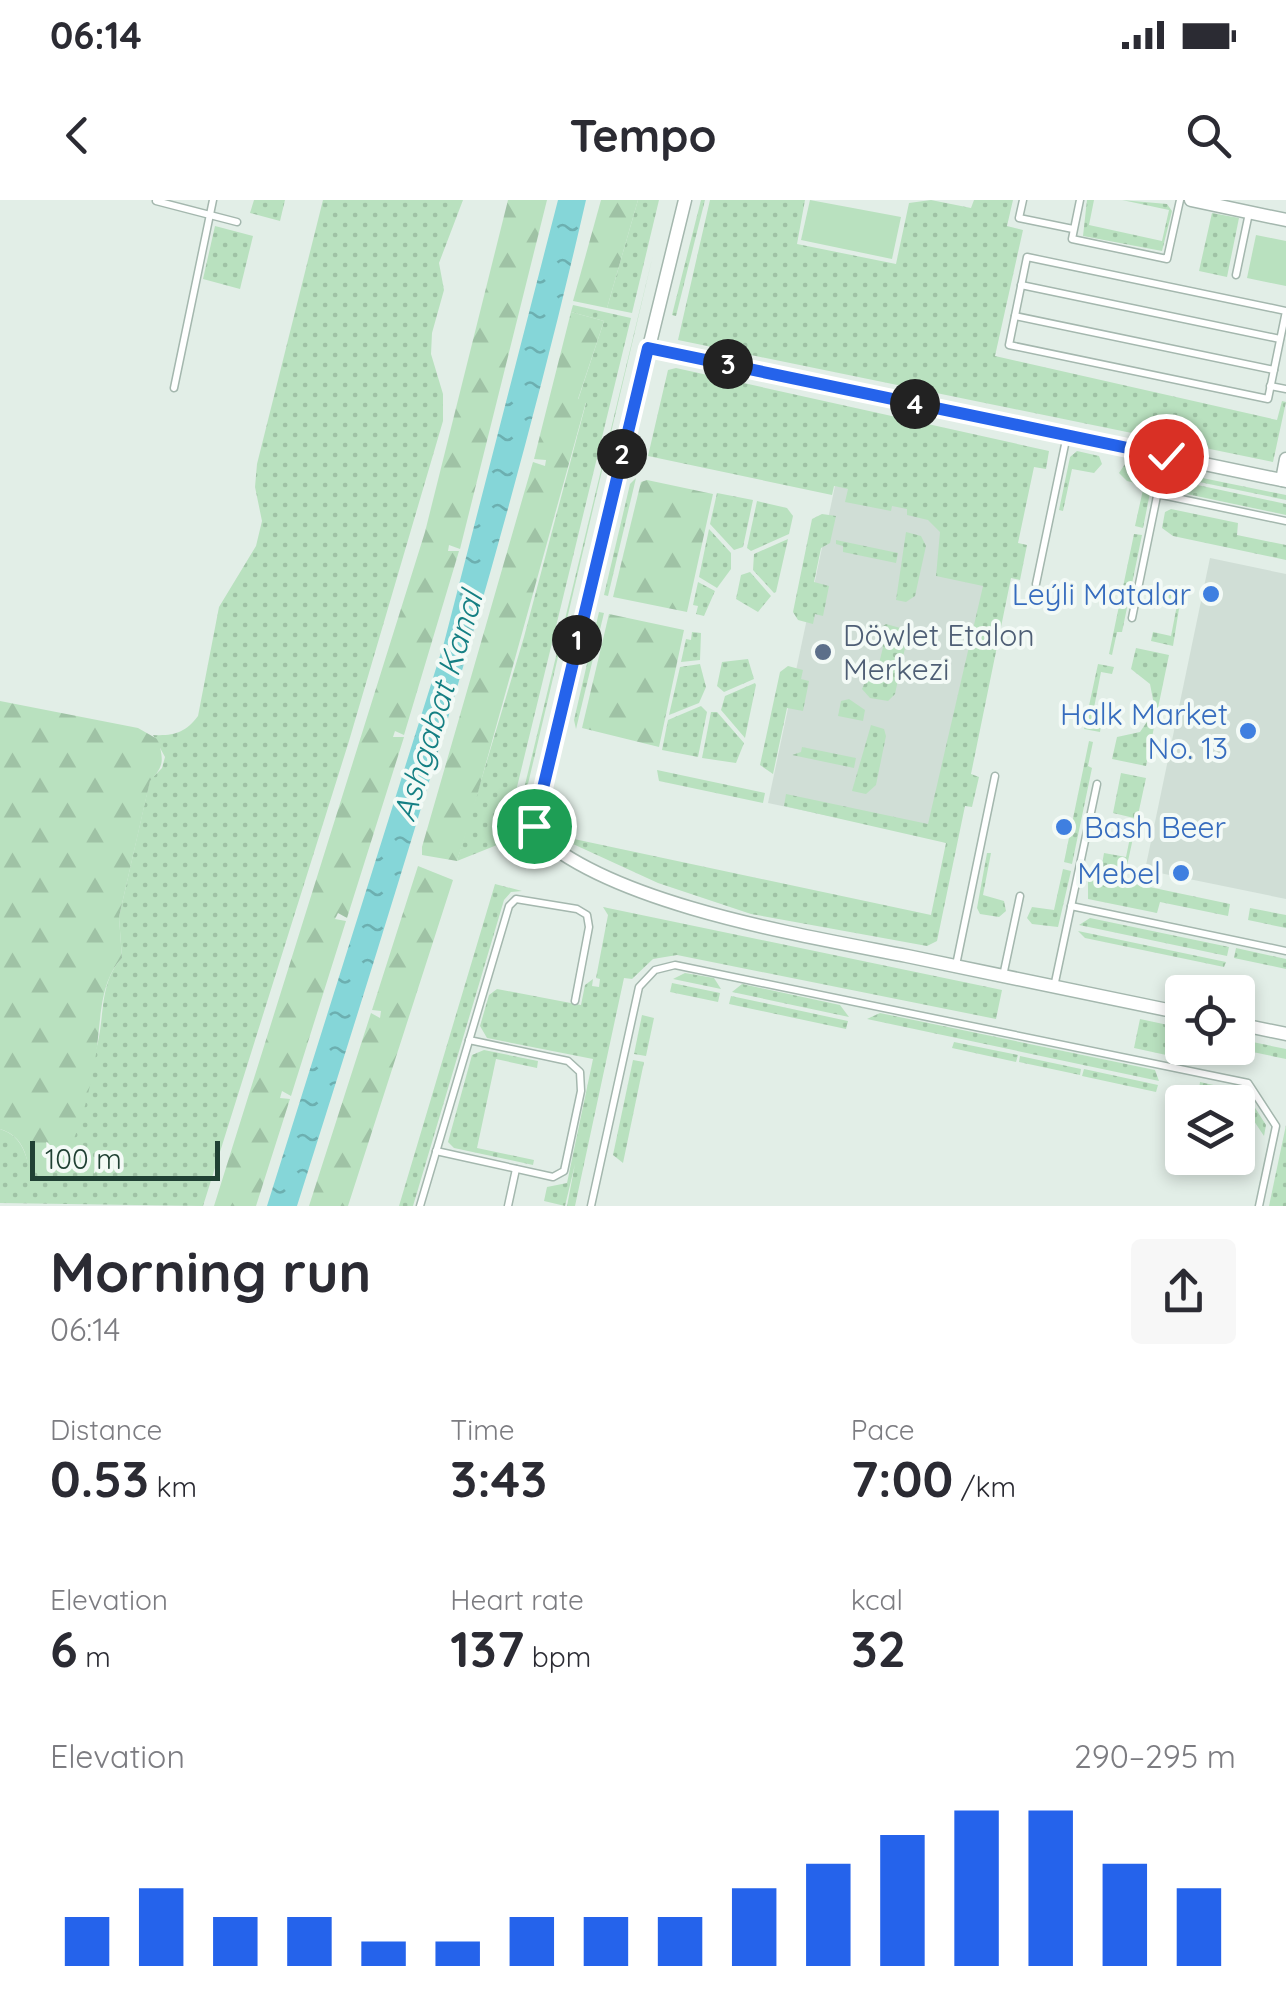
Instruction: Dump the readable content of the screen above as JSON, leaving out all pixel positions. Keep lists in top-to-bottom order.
{
  "water": ["Ashgabat Kanal"],
  "places": [
    "Leýli Matalar",
    "Döwlet Etalon Merkezi",
    "Halk Market No. 13",
    "Bash Beer",
    "Mebel"
  ],
  "scale_bar": "100 m",
  "page": {
    "status": "06:14",
    "header": "Tempo",
    "pins": [
      "3",
      "4",
      "2",
      "1"
    ],
    "scale": "100 m",
    "heading": ["Morning run", "06:14"],
    "stats": [
      ["Distance", "0.53 km"],
      ["Time", "3:43"],
      ["Pace", "7:00 /km"],
      ["Elevation", "6 m"],
      ["Heart rate", "137 bpm"],
      ["kcal", "32"]
    ],
    "chart": ["Elevation", "290–295 m"]
  }
}
